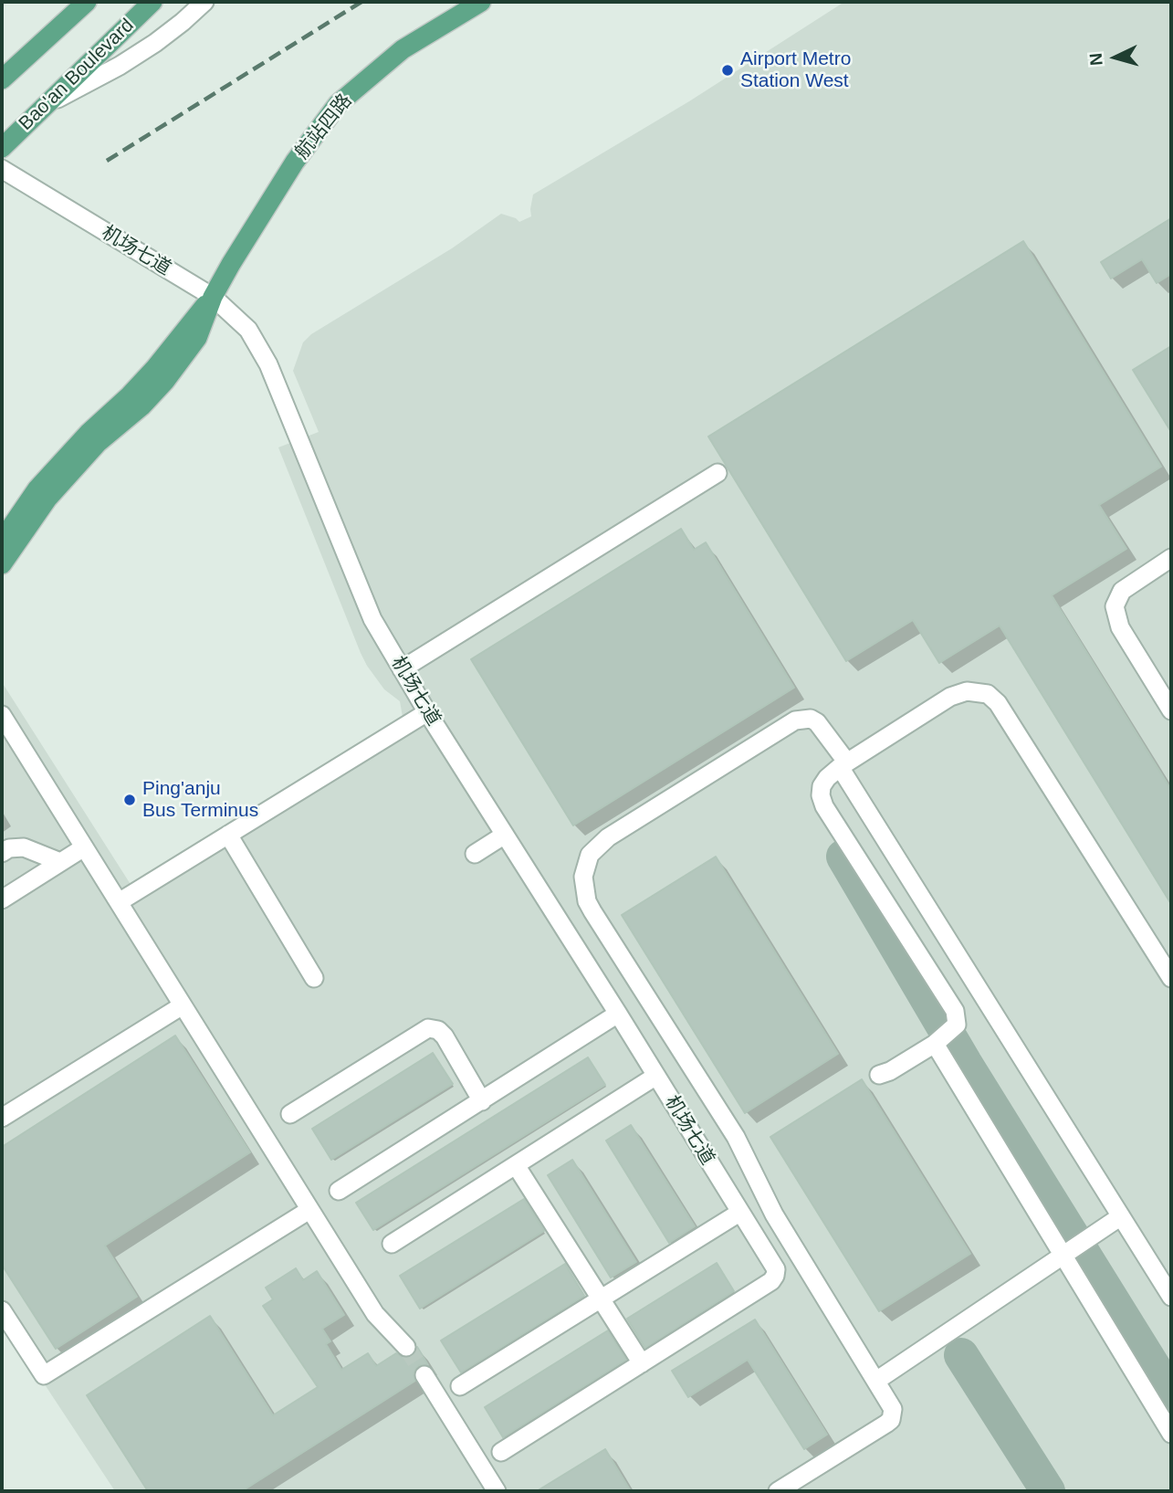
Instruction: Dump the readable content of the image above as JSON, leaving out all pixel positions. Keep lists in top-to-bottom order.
{
  "streets": {
    "main road": ["Bao'an Boulevard", "航站四路"],
    "street": ["机场七道"]
  },
  "crossings": [
    ["航站四路", "机场七道"]
  ],
  "places": ["Airport Metro Station West", "Ping'anju Bus Terminus"],
  "north": "left"
}
